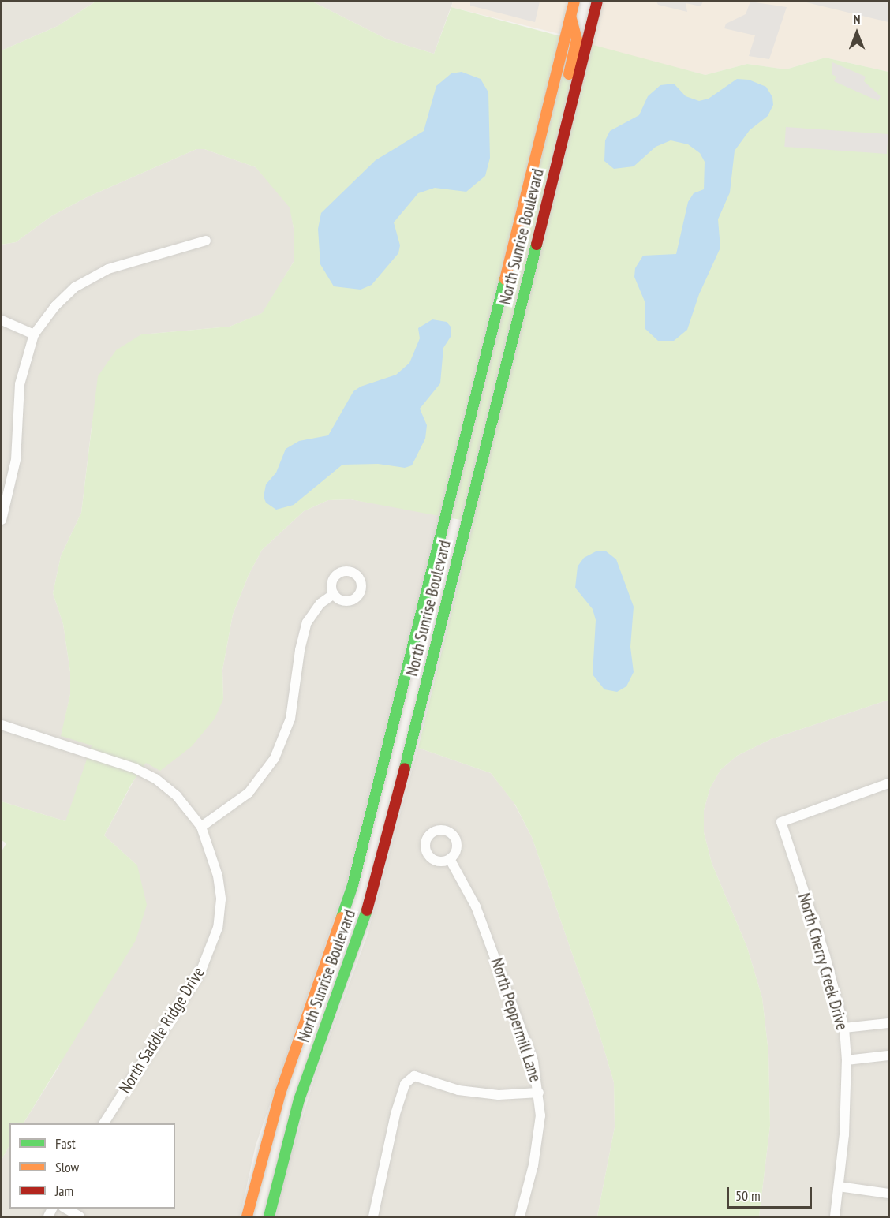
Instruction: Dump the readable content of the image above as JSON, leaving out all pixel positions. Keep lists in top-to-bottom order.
{
  "streets": {
    "street": [
      "North Sunrise Boulevard",
      "North Cherry Creek Drive",
      "North Peppermill Lane",
      "North Saddle Ridge Drive"
    ]
  },
  "legend": ["Fast", "Slow", "Jam"],
  "scale_bar": "50 m",
  "north": "top"
}
